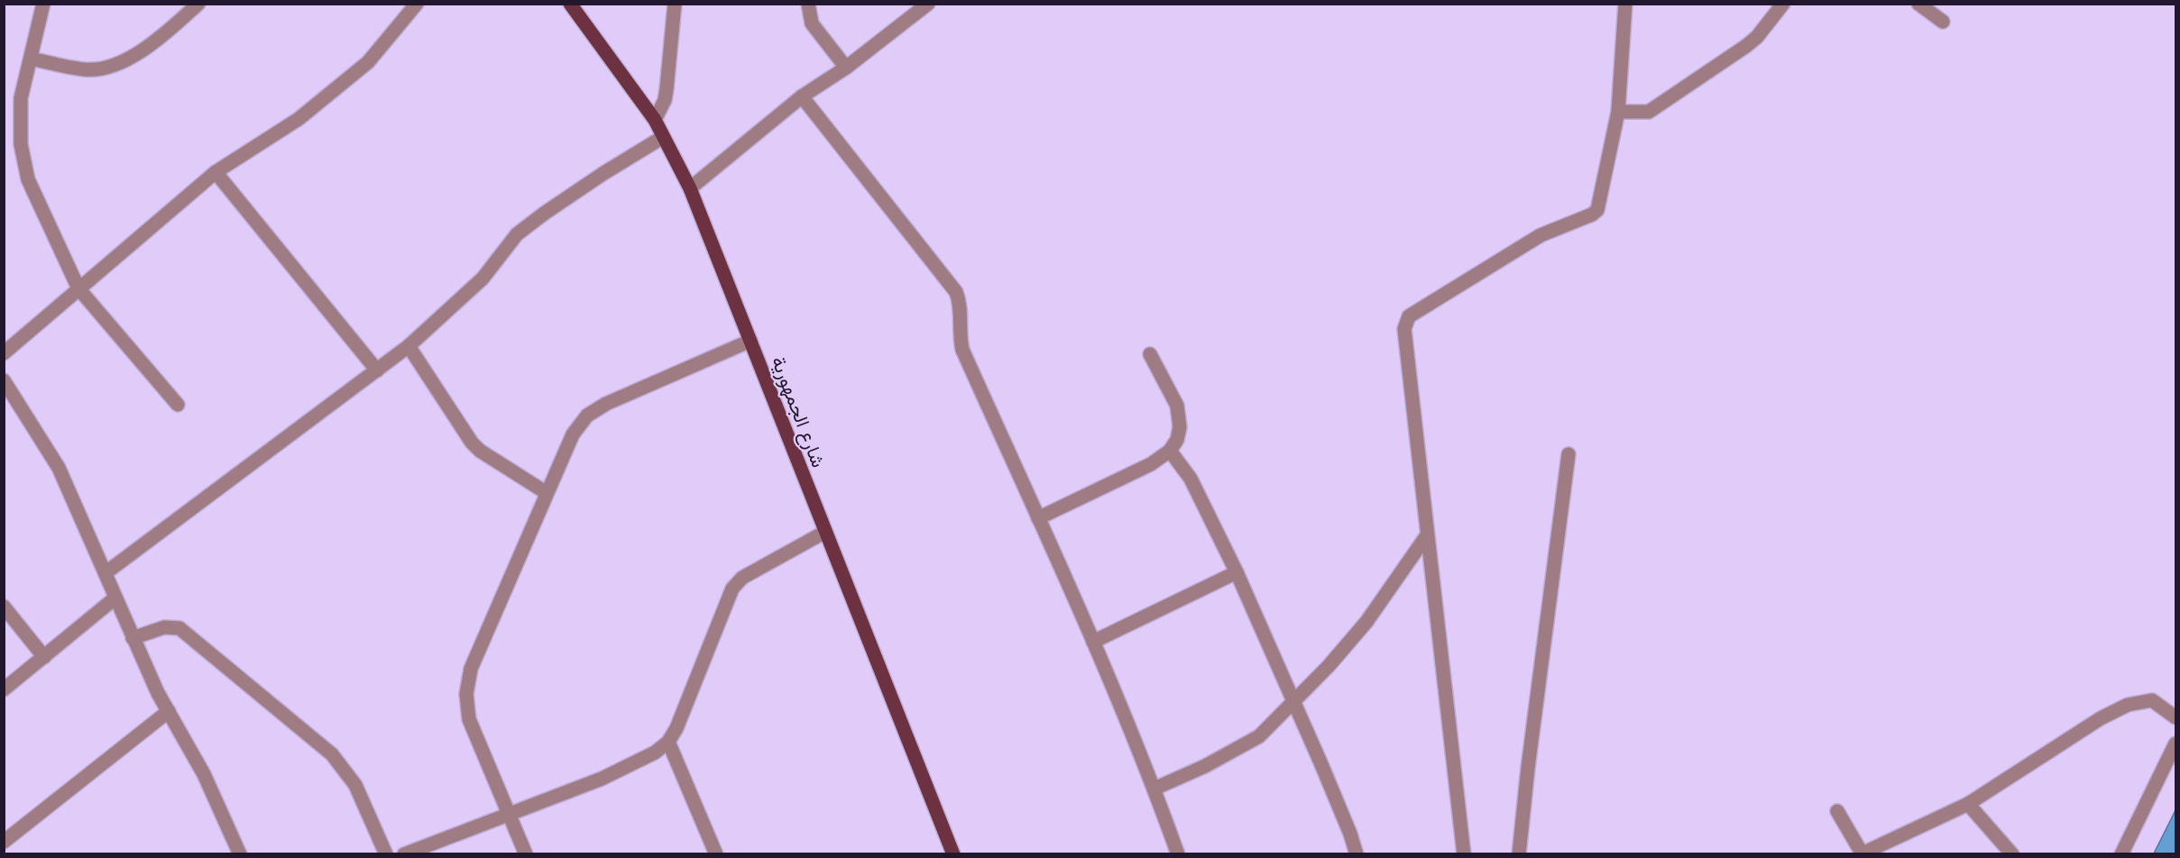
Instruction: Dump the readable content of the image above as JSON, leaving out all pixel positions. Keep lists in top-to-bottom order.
{
  "streets": {
    "main road": ["شارع الجمهورية"]
  }
}
